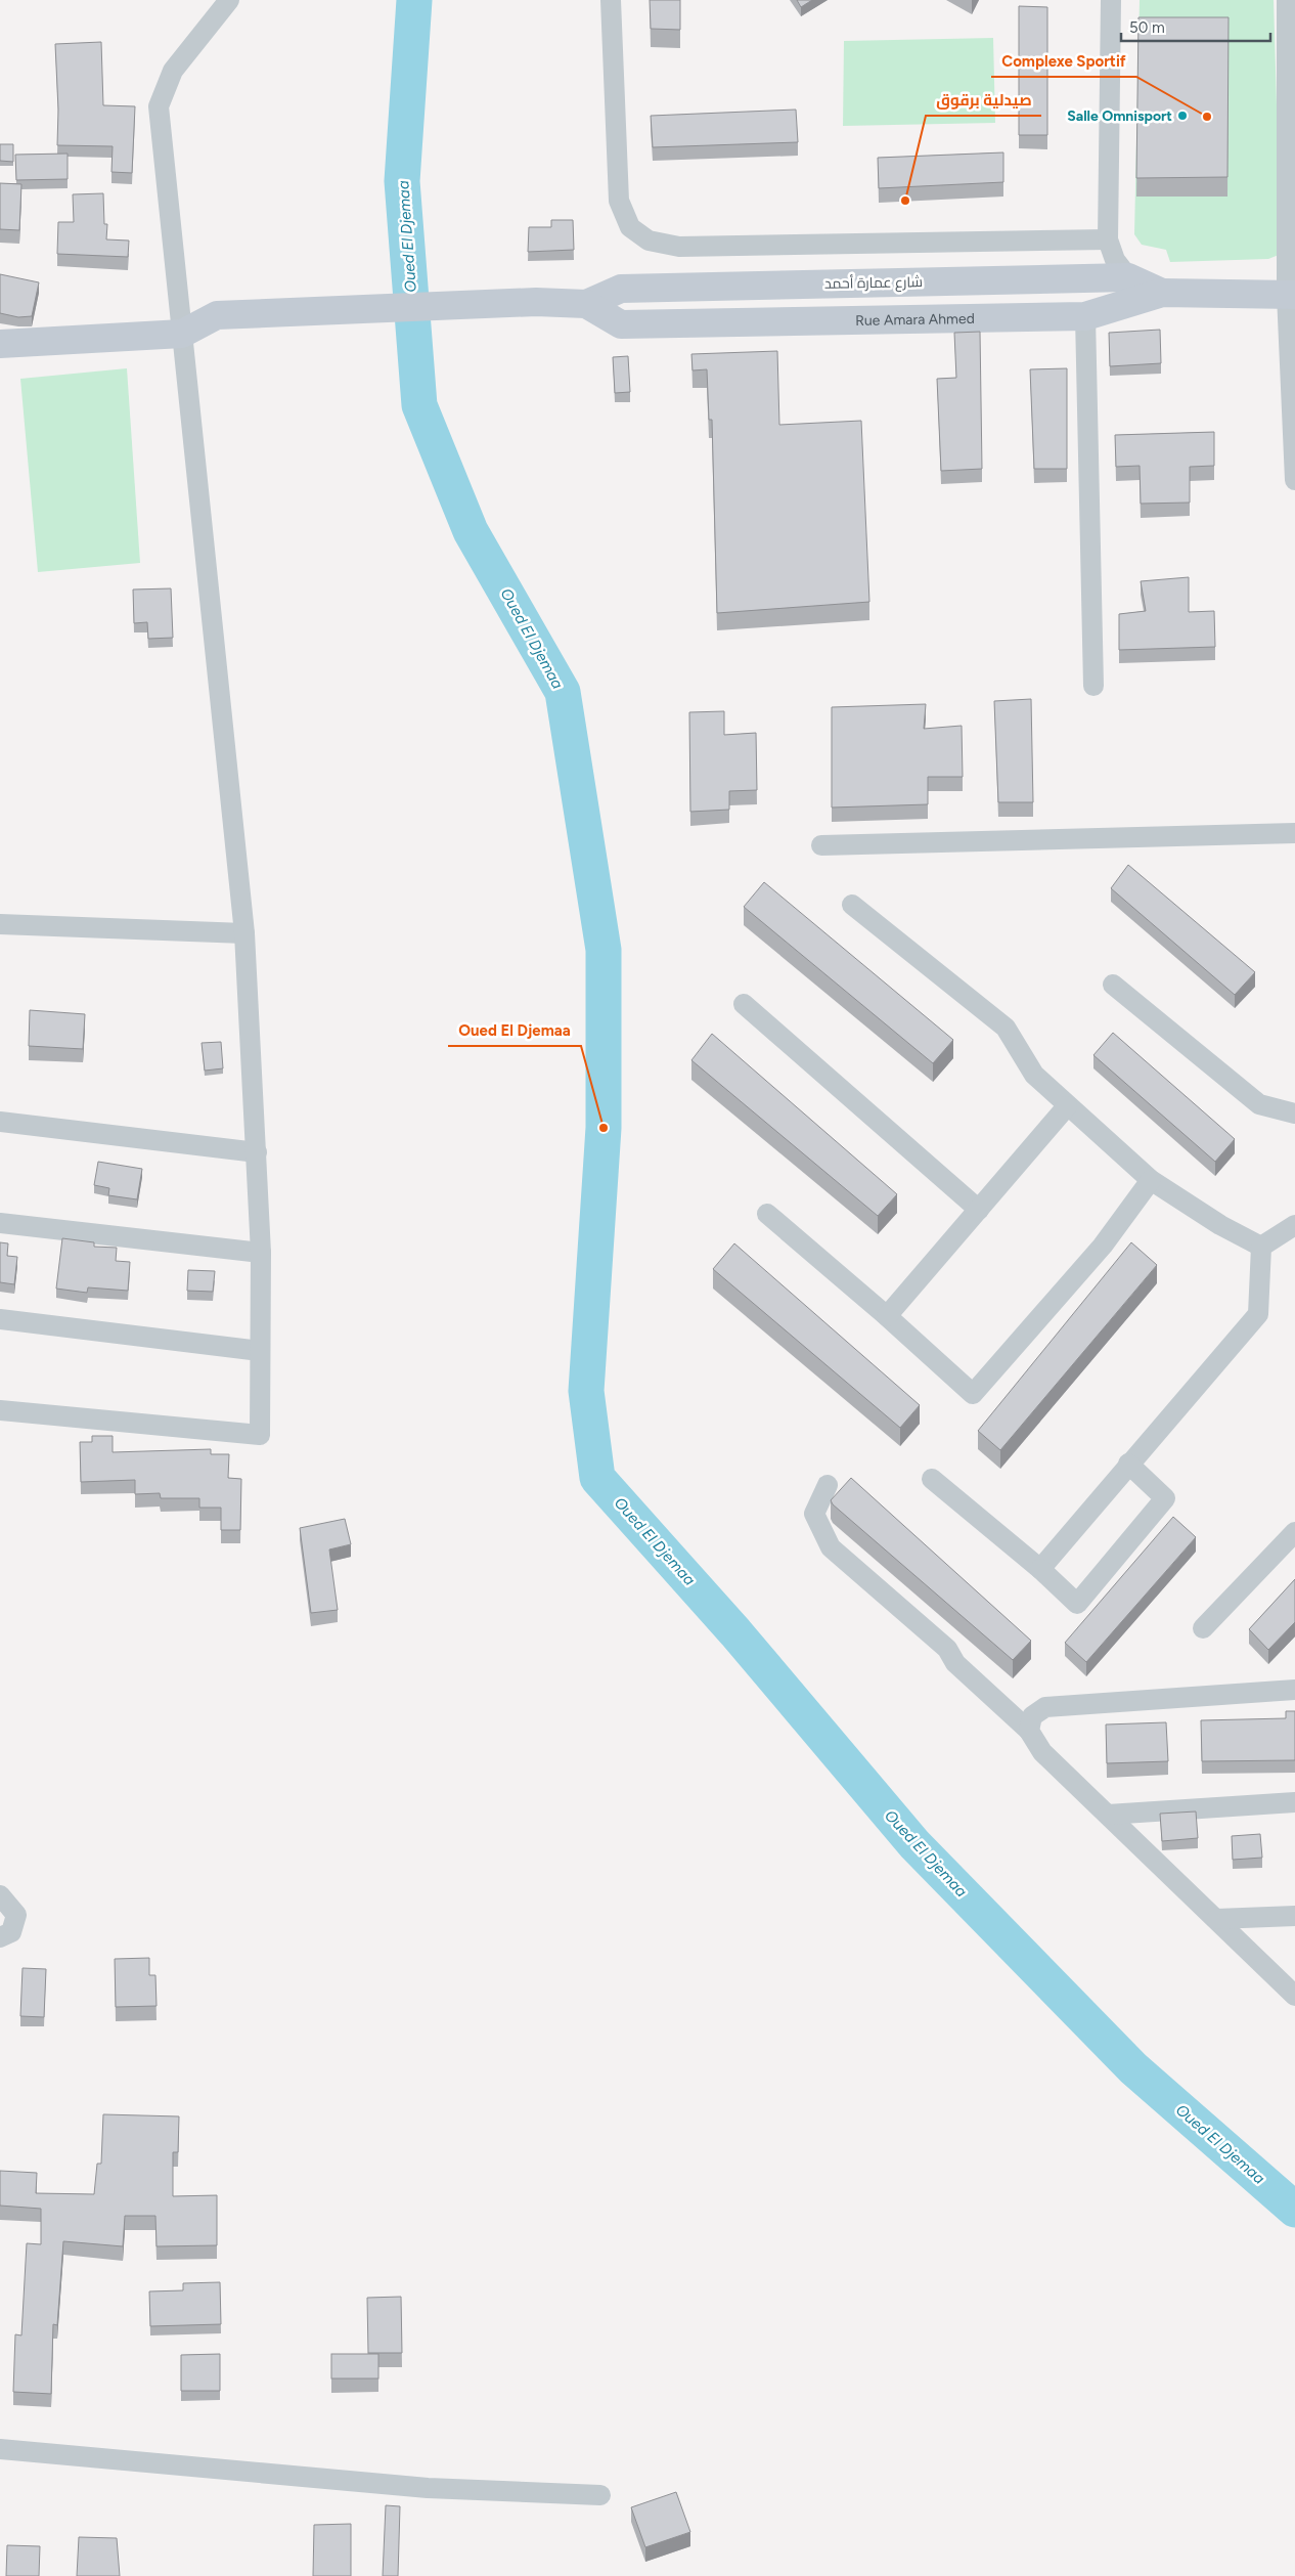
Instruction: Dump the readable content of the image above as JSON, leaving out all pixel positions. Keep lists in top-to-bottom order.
{
  "streets": {
    "street": ["شارع عمارة أحمد", "Rue Amara Ahmed"]
  },
  "crossings": [
    ["شارع عمارة أحمد", "Rue Amara Ahmed"]
  ],
  "water": ["Oued El Djemaa"],
  "places": [
    "Salle Omnisport",
    "Complexe Sportif",
    "صيدلية برقوق",
    "Oued El Djemaa"
  ],
  "scale_bar": "50 m"
}
